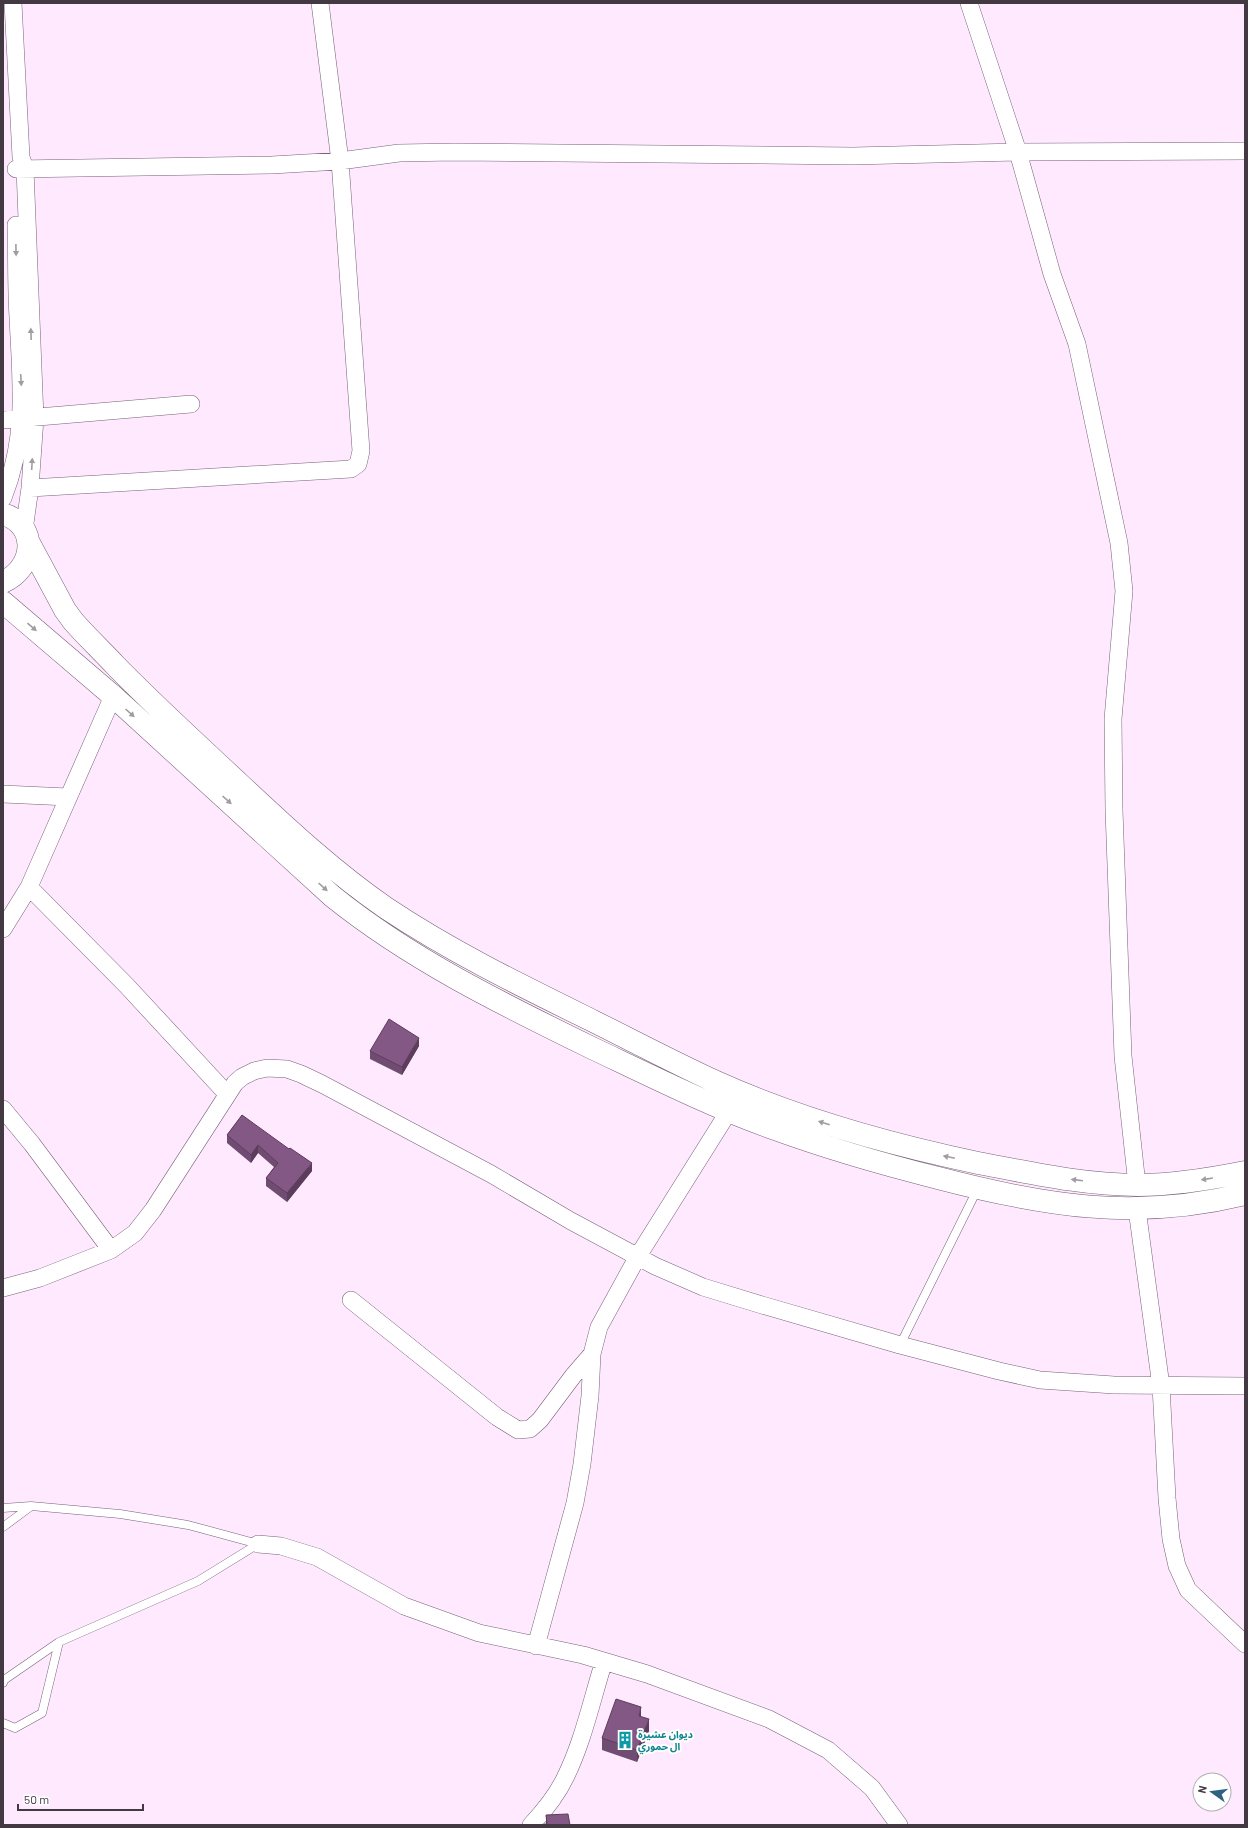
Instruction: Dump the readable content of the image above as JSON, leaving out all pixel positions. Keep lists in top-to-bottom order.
{
  "places": {
    "building": ["ديوان عشيرة ال حموري"]
  },
  "scale_bar": "50 m",
  "north": "left"
}
